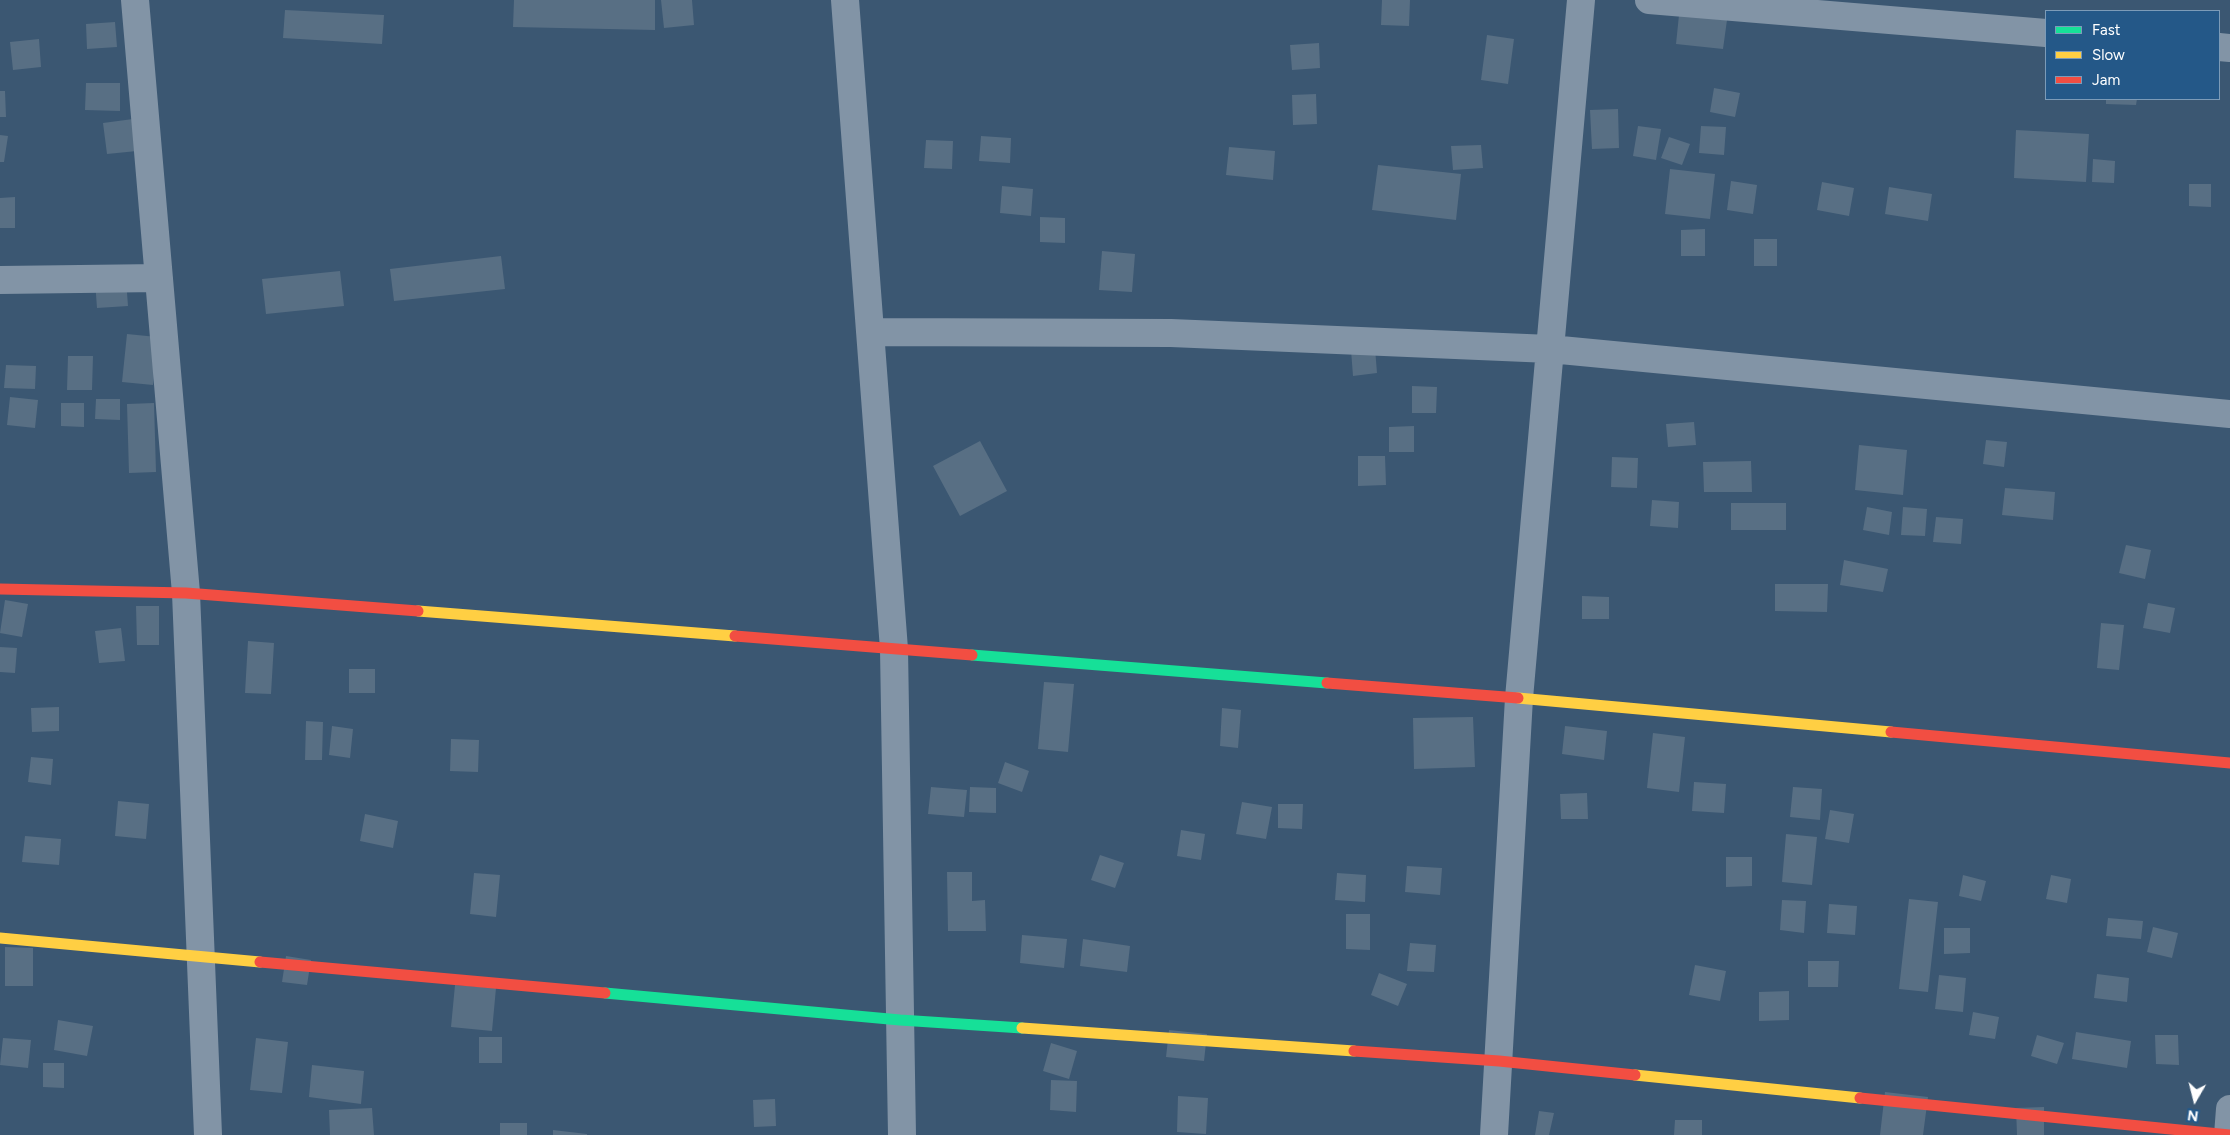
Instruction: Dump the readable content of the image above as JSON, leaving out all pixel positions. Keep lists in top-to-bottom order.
{
  "legend": ["Fast", "Slow", "Jam"],
  "north": "bottom"
}
